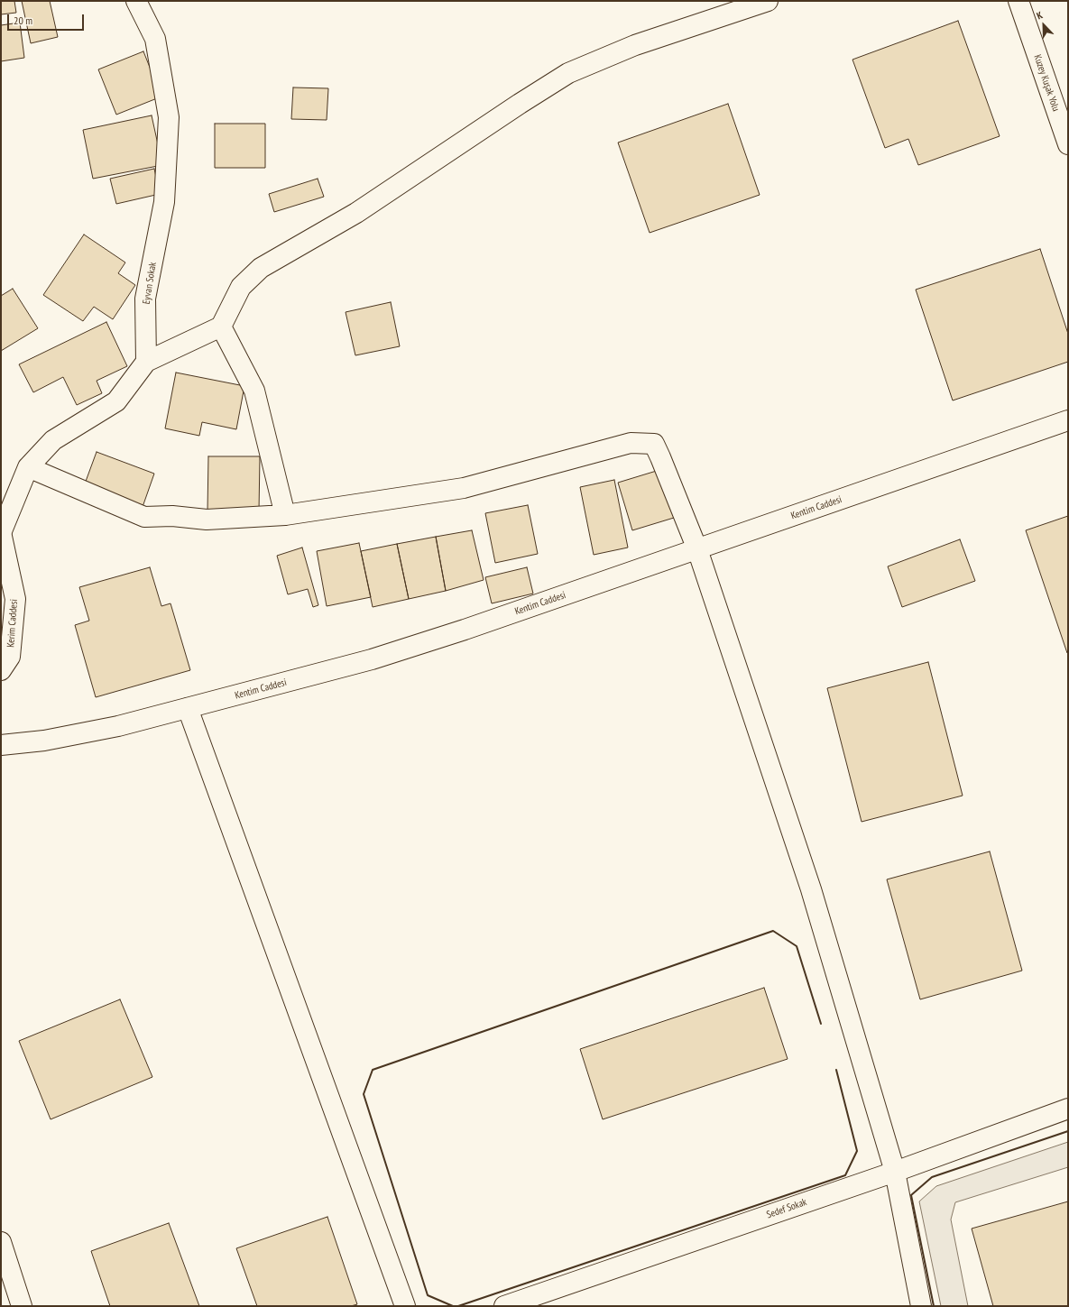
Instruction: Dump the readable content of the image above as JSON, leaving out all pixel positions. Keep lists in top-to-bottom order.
{
  "streets": {
    "street": [
      "Kuzey Kuşak Yolu",
      "Eyvan Sokak",
      "Kentim Caddesi",
      "Kerim Caddesi",
      "Sedef Sokak"
    ]
  },
  "scale_bar": "20 m",
  "north": "top left"
}
